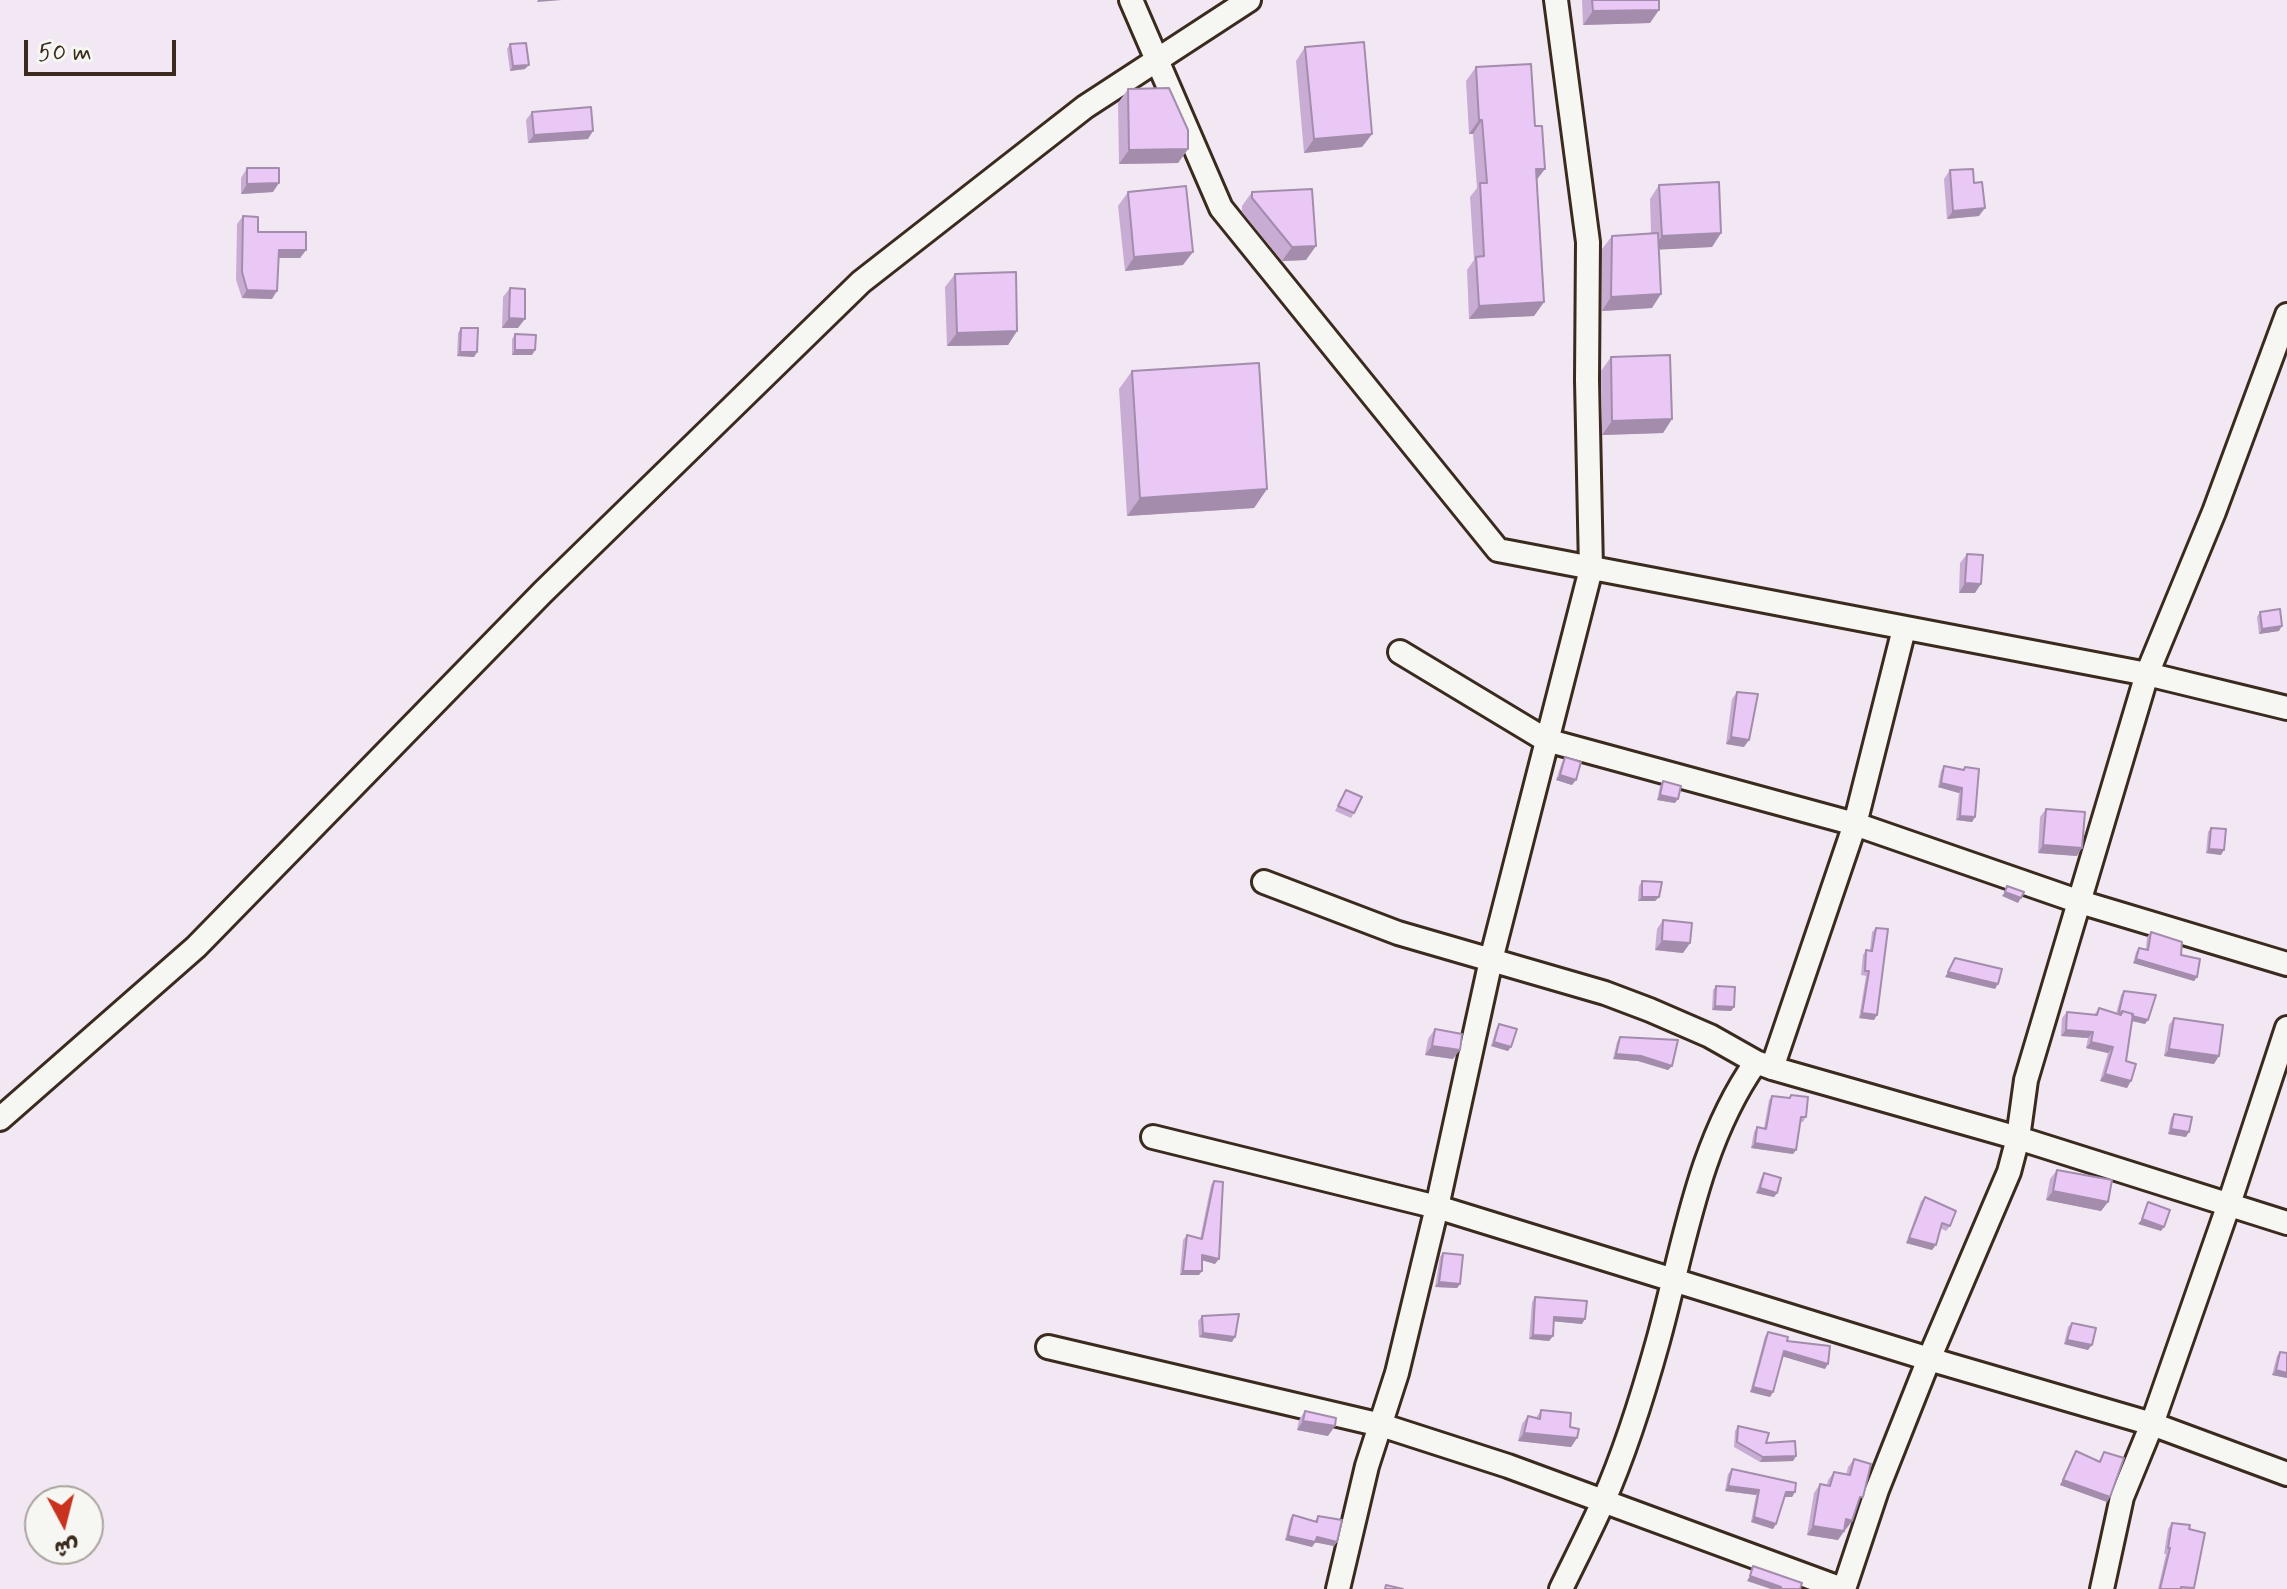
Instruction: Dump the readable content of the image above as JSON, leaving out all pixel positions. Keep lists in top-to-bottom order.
{
  "scale_bar": "50 m",
  "north": "bottom"
}
